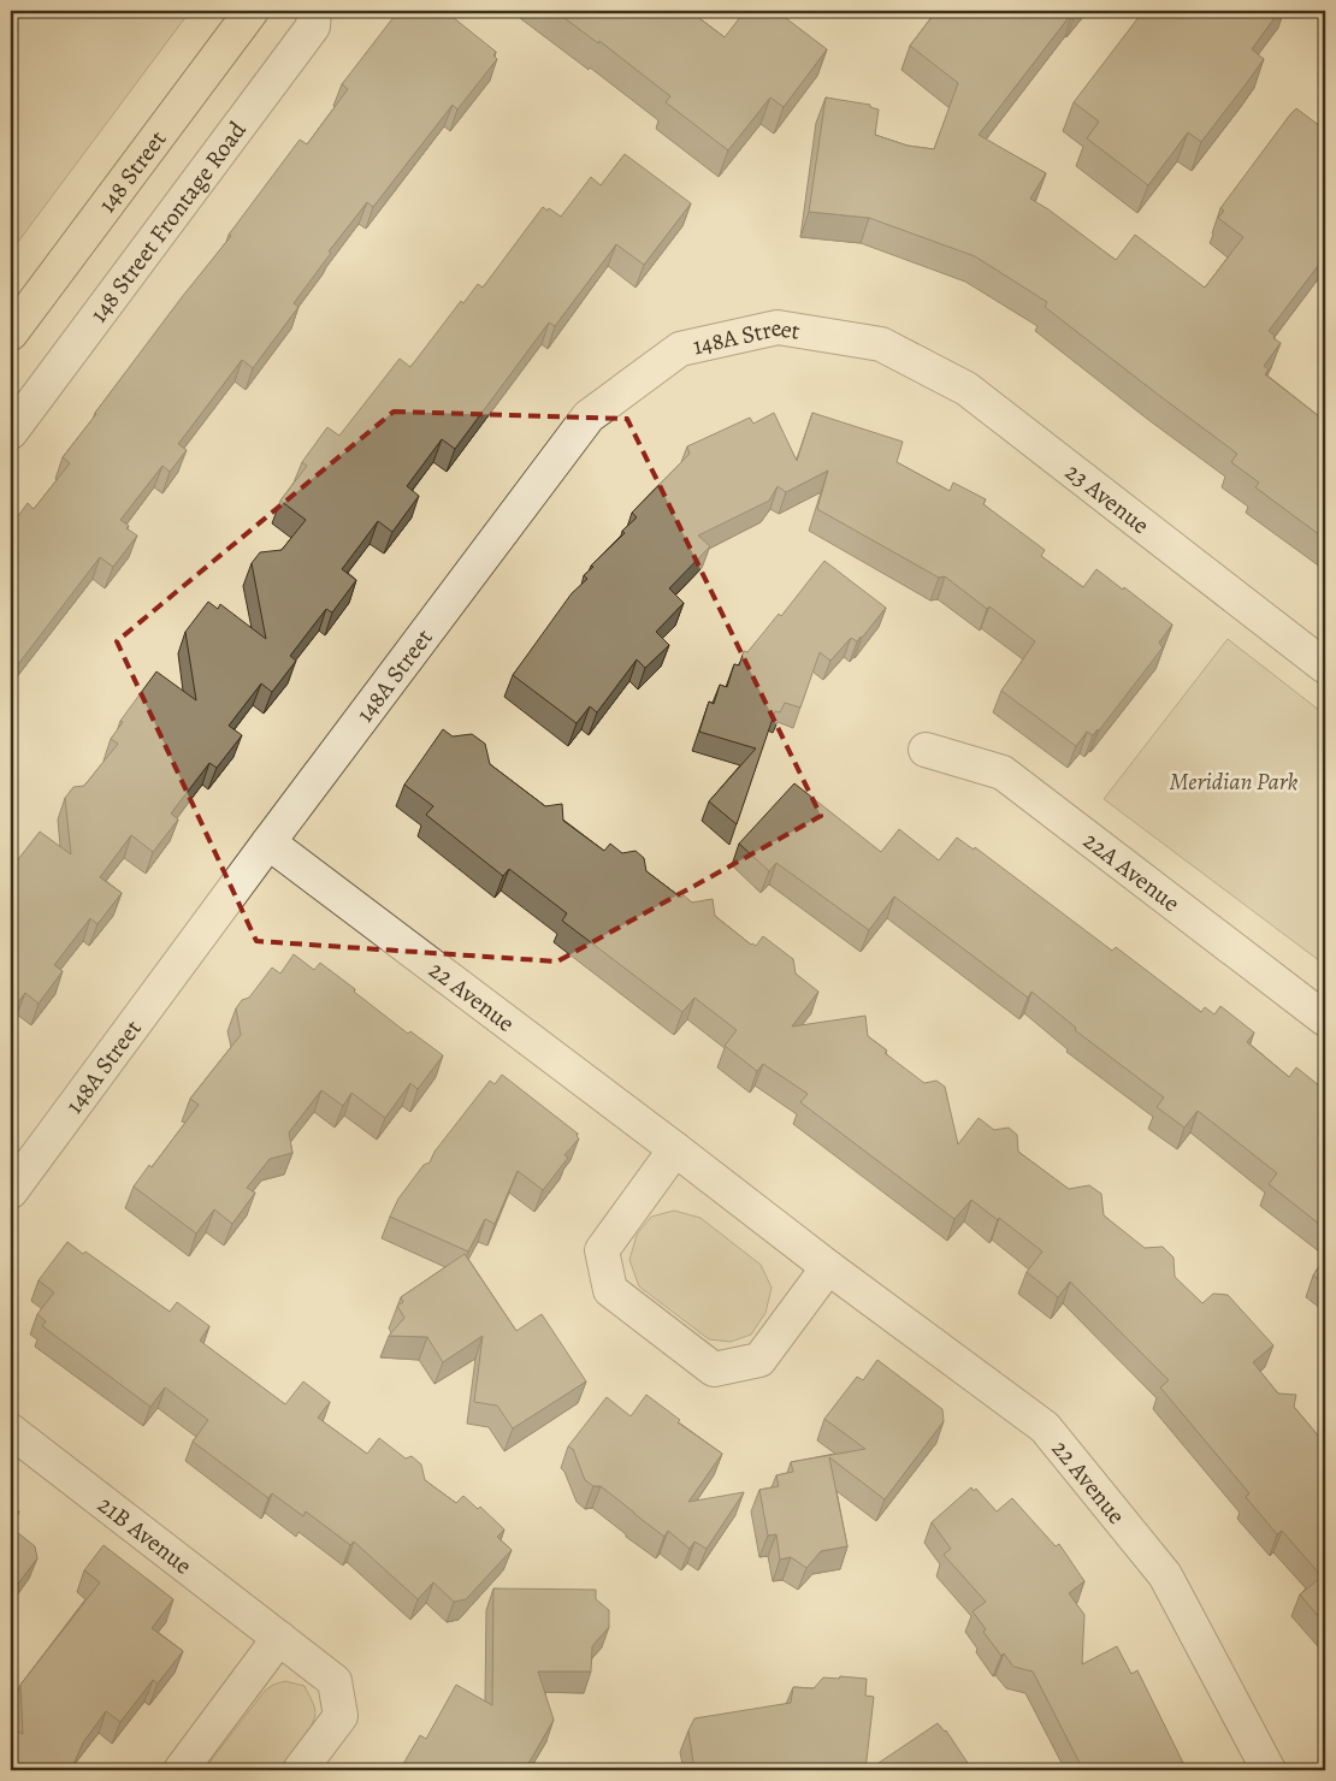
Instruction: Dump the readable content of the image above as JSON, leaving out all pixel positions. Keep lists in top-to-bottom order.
{
  "streets": {
    "main road": ["148 Street"],
    "street": [
      "148 Street Frontage Road",
      "148A Street",
      "23 Avenue",
      "22A Avenue",
      "22 Avenue",
      "21B Avenue"
    ]
  },
  "crossings": [
    ["148A Street", "23 Avenue"],
    ["148A Street", "22 Avenue"]
  ],
  "parks": ["Meridian Park"]
}
